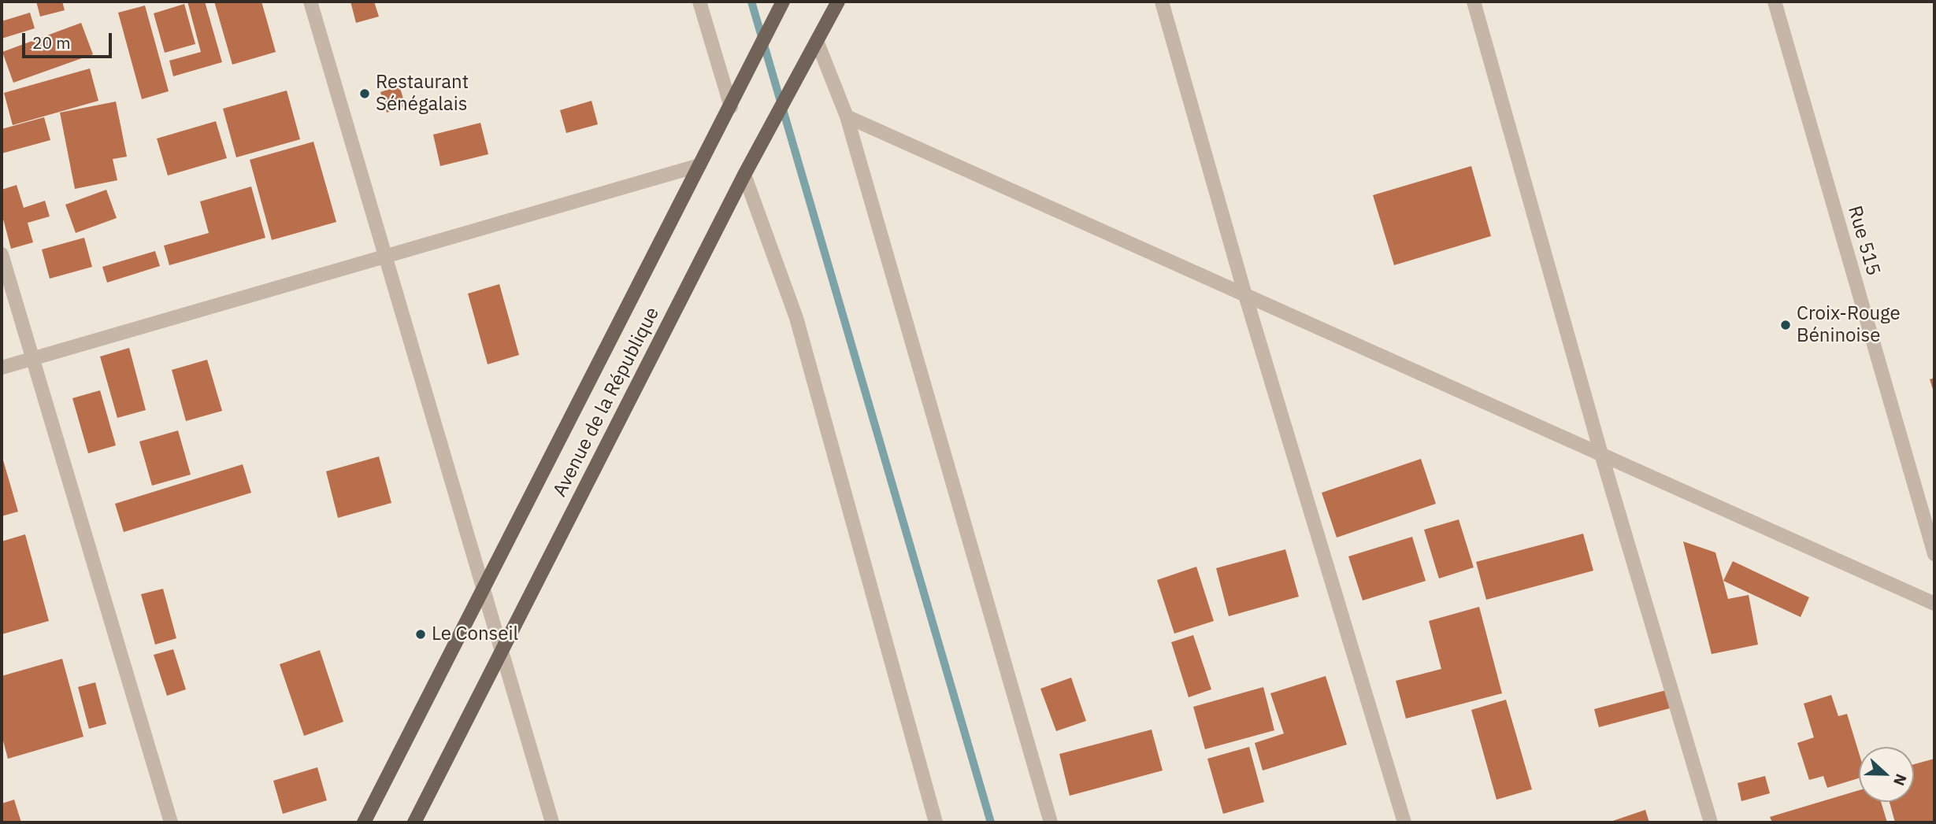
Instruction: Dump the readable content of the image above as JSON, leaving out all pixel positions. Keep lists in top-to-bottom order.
{
  "streets": {
    "main road": ["Avenue de la République"],
    "street": ["Rue 515"]
  },
  "places": ["Restaurant Sénégalais", "Croix-Rouge Béninoise", "Le Conseil"],
  "scale_bar": "20 m",
  "north": "right"
}
